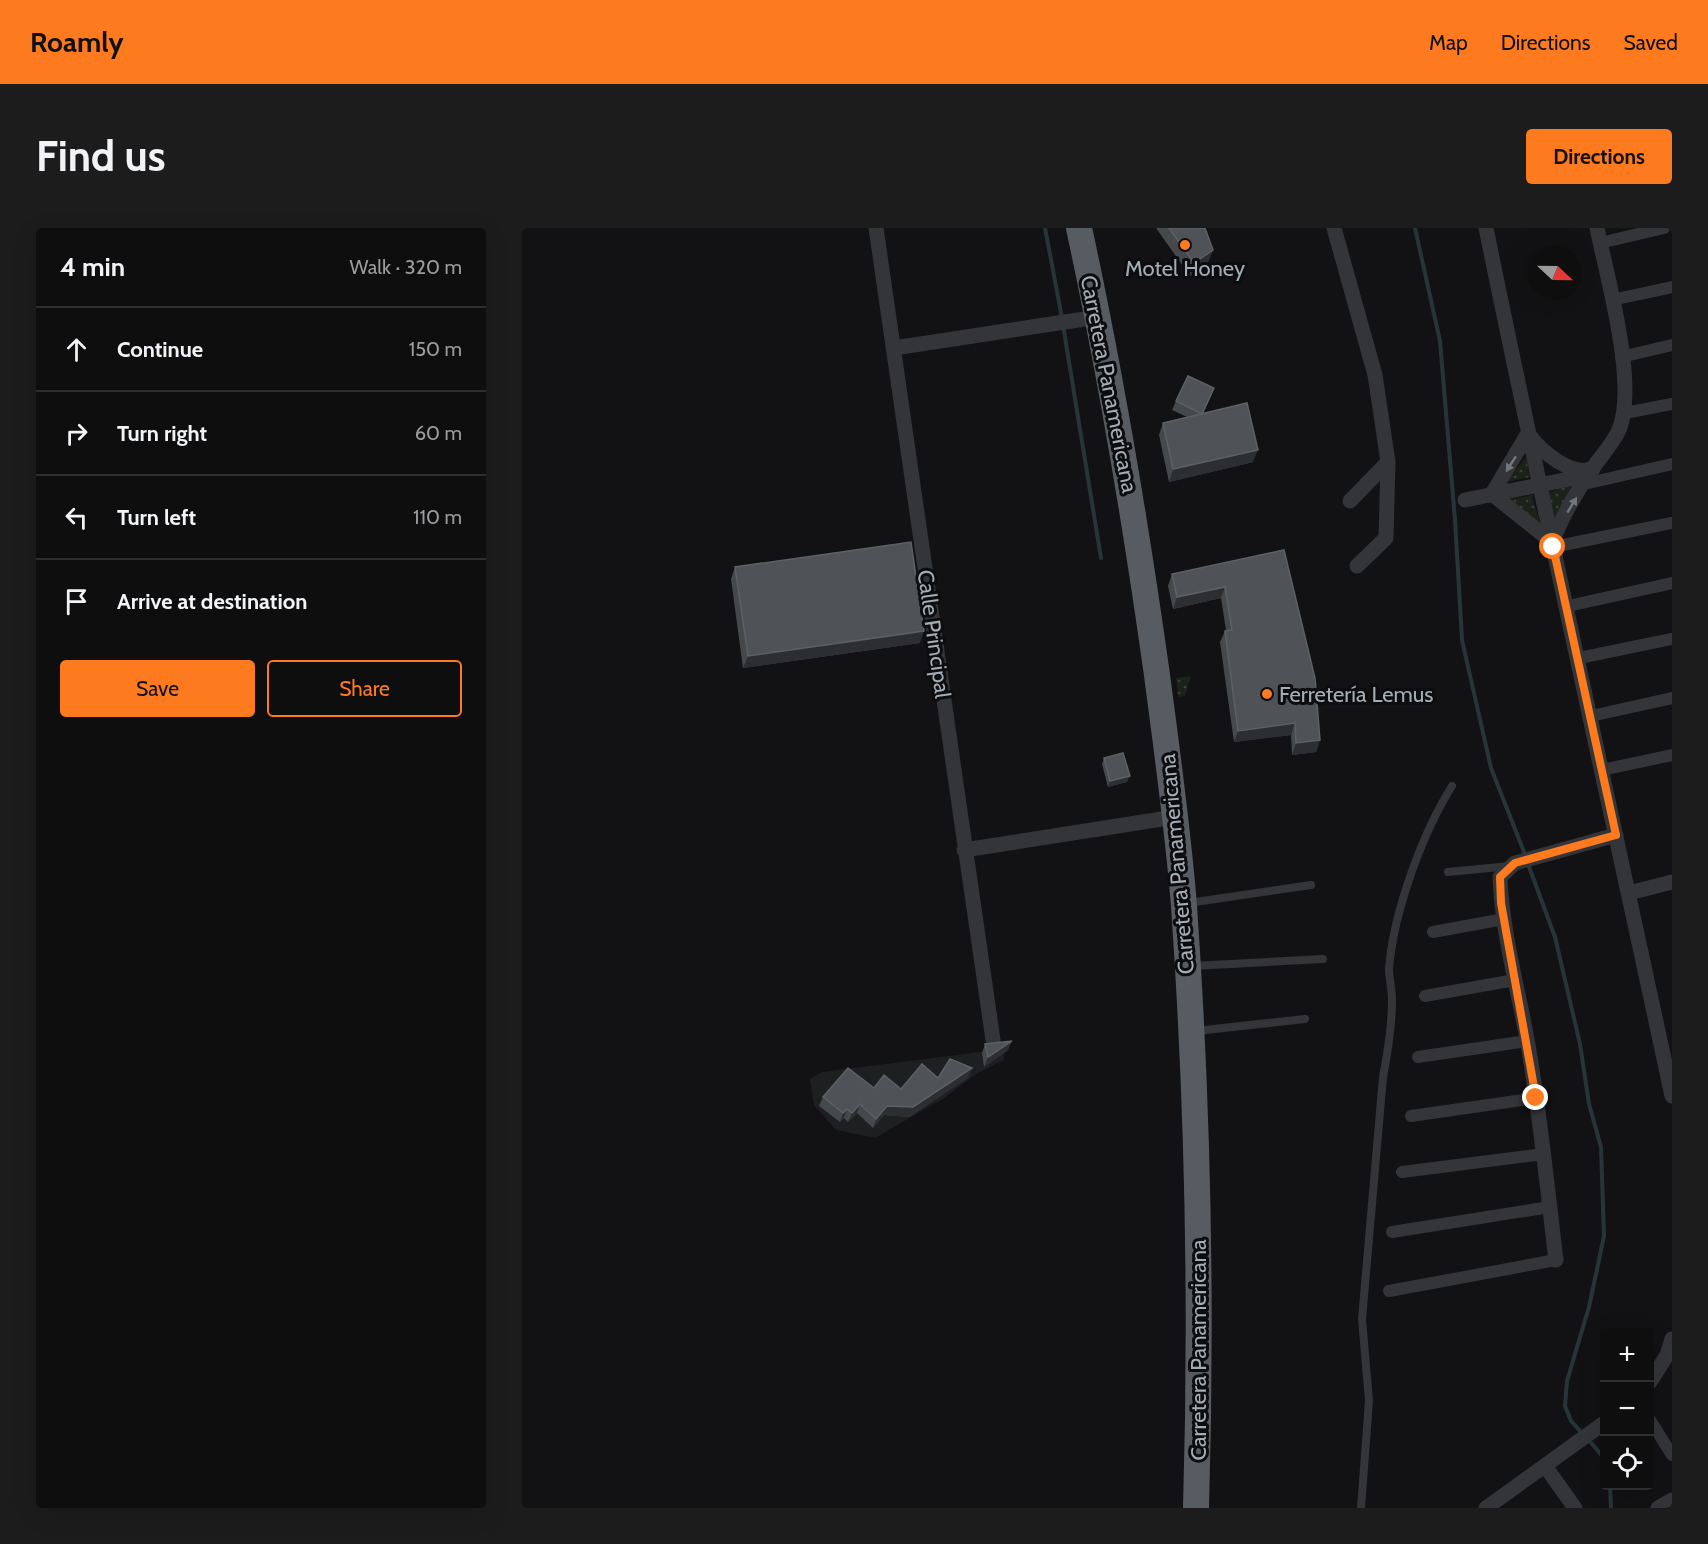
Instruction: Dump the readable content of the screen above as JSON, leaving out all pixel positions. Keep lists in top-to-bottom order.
{
  "streets": {
    "highway": ["Carretera Panamericana"],
    "street": ["Calle Principal"]
  },
  "places": ["Motel Honey", "Ferretería Lemus"],
  "north": "right",
  "page": {
    "header": "Roamly",
    "nav": ["Map", "Directions", "Saved"],
    "buttons": [
      "Directions",
      ["Save", "Share"]
    ],
    "title": "Find us",
    "heading": ["4 min", "Walk · 320 m"],
    "list": [
      ["Continue", "150 m"],
      ["Turn right", "60 m"],
      ["Turn left", "110 m"],
      "Arrive at destination"
    ],
    "map_buttons": ["+", "−"]
  }
}
